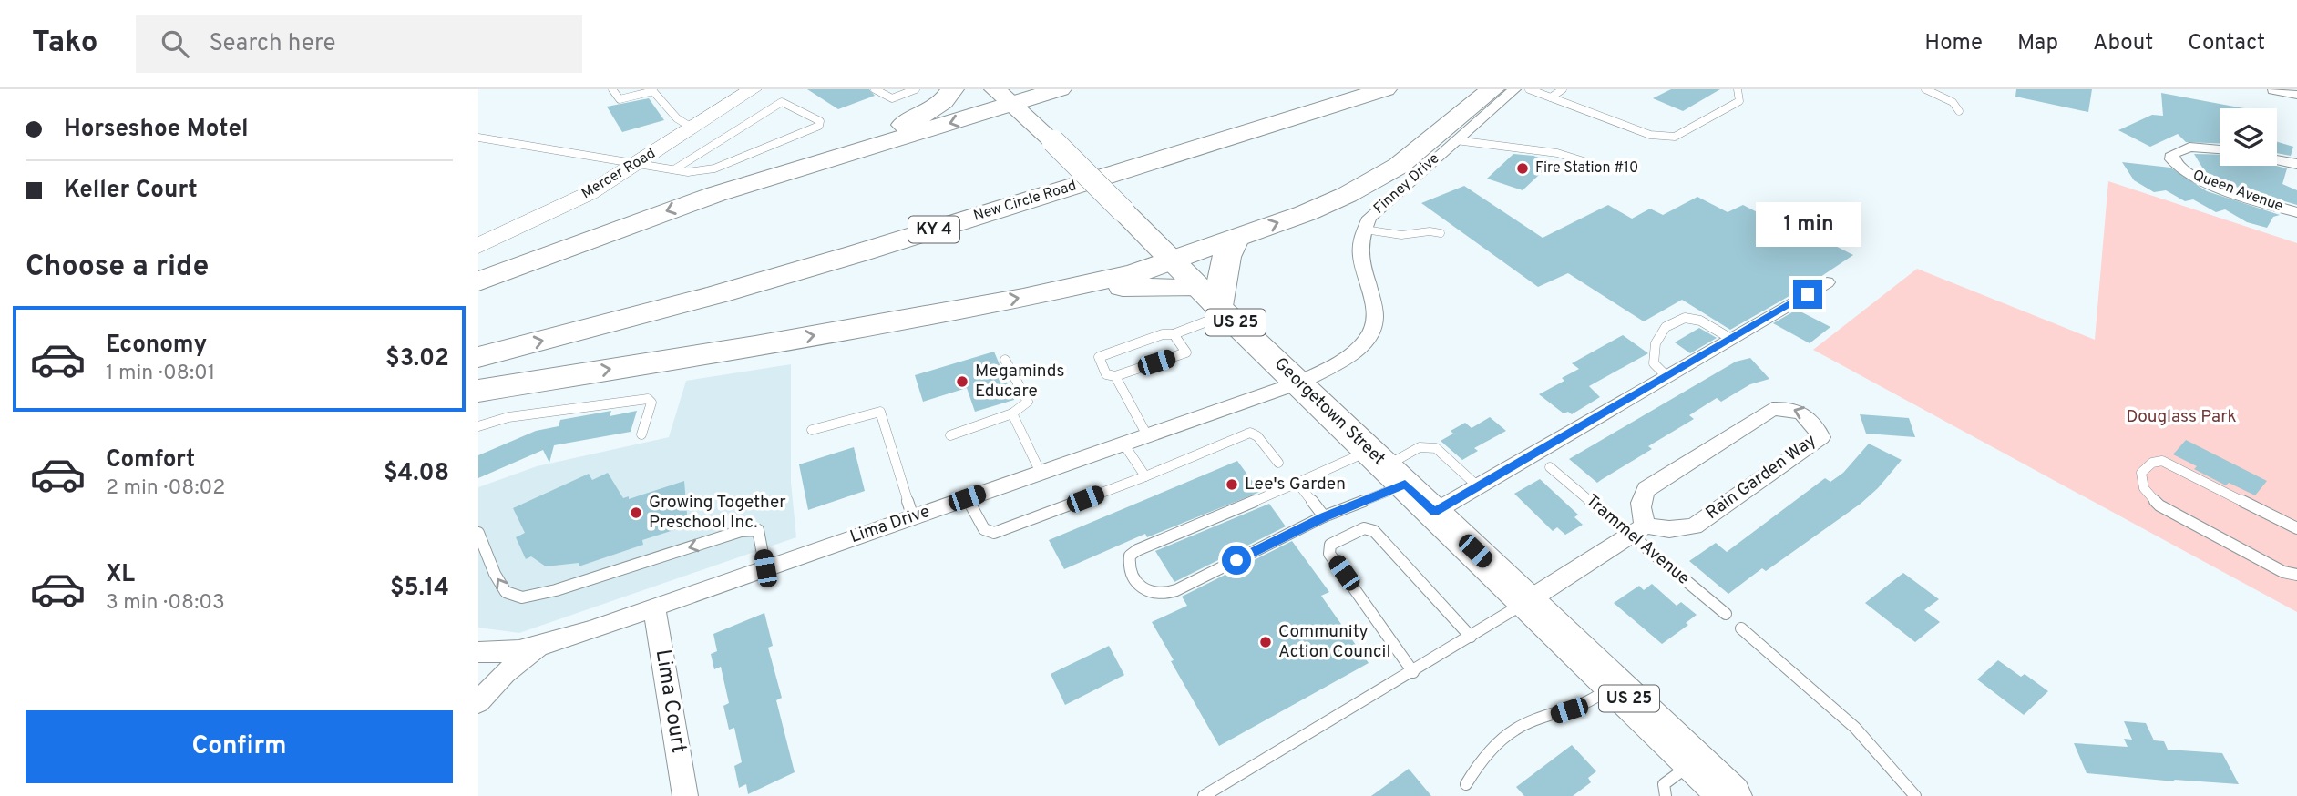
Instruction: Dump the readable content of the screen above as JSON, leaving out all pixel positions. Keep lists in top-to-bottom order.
{
  "streets": {
    "highway": ["New Circle Road", "KY 4"],
    "main road": ["US 25", "Georgetown Street"],
    "street": [
      "Mercer Road",
      "Finney Drive",
      "Queen Avenue",
      "Rain Garden Way",
      "Lima Drive",
      "Lima Court"
    ],
    "lane": ["Trammel Avenue"]
  },
  "crossings": [
    ["Finney Drive", "Georgetown Street"],
    ["Finney Drive", "Lima Drive"],
    ["Georgetown Street", "Lima Drive"],
    ["Rain Garden Way", "Trammel Avenue"],
    ["Lima Drive", "Lima Court"]
  ],
  "parks": ["Douglass Park"],
  "places": [
    "Fire Station #10",
    "Megaminds Educare",
    "Lee's Garden",
    "Growing Together Preschool Inc.",
    "Community Action Council"
  ],
  "page": {
    "header": "Tako",
    "search": "Search here",
    "nav": [
      "Home",
      "Map",
      "About",
      "Contact"
    ],
    "banner": ["Horseshoe Motel", "Keller Court"],
    "bubble": "1 min",
    "heading": "Choose a ride",
    "list": [
      {
        "name": "Economy",
        "note": "1 min · 08:01",
        "value": "$3.02"
      },
      {
        "name": "Comfort",
        "note": "2 min · 08:02",
        "value": "$4.08"
      },
      {
        "name": "XL",
        "note": "3 min · 08:03",
        "value": "$5.14"
      }
    ],
    "buttons": "Confirm"
  }
}
